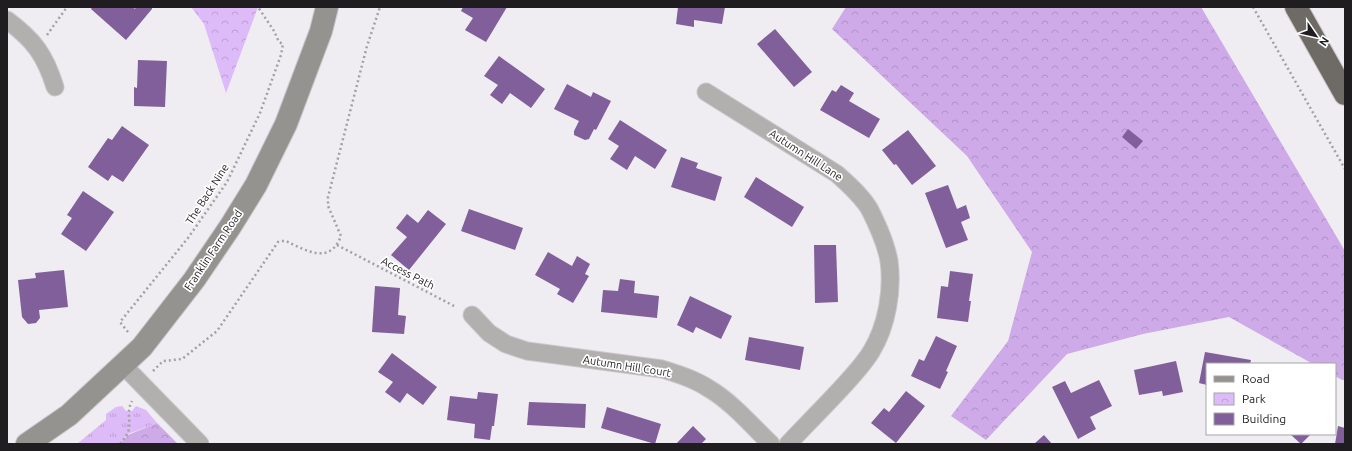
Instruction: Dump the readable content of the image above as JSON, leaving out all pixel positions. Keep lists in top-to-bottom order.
{
  "streets": {
    "street": ["Autumn Hill Lane", "Franklin Farm Road", "Autumn Hill Court"],
    "path": ["The Back Nine", "Access Path"]
  },
  "crossings": [
    ["The Back Nine", "Franklin Farm Road"],
    ["Access Path", "Autumn Hill Court"]
  ],
  "legend": ["Road", "Park", "Building"],
  "north": "bottom right"
}
